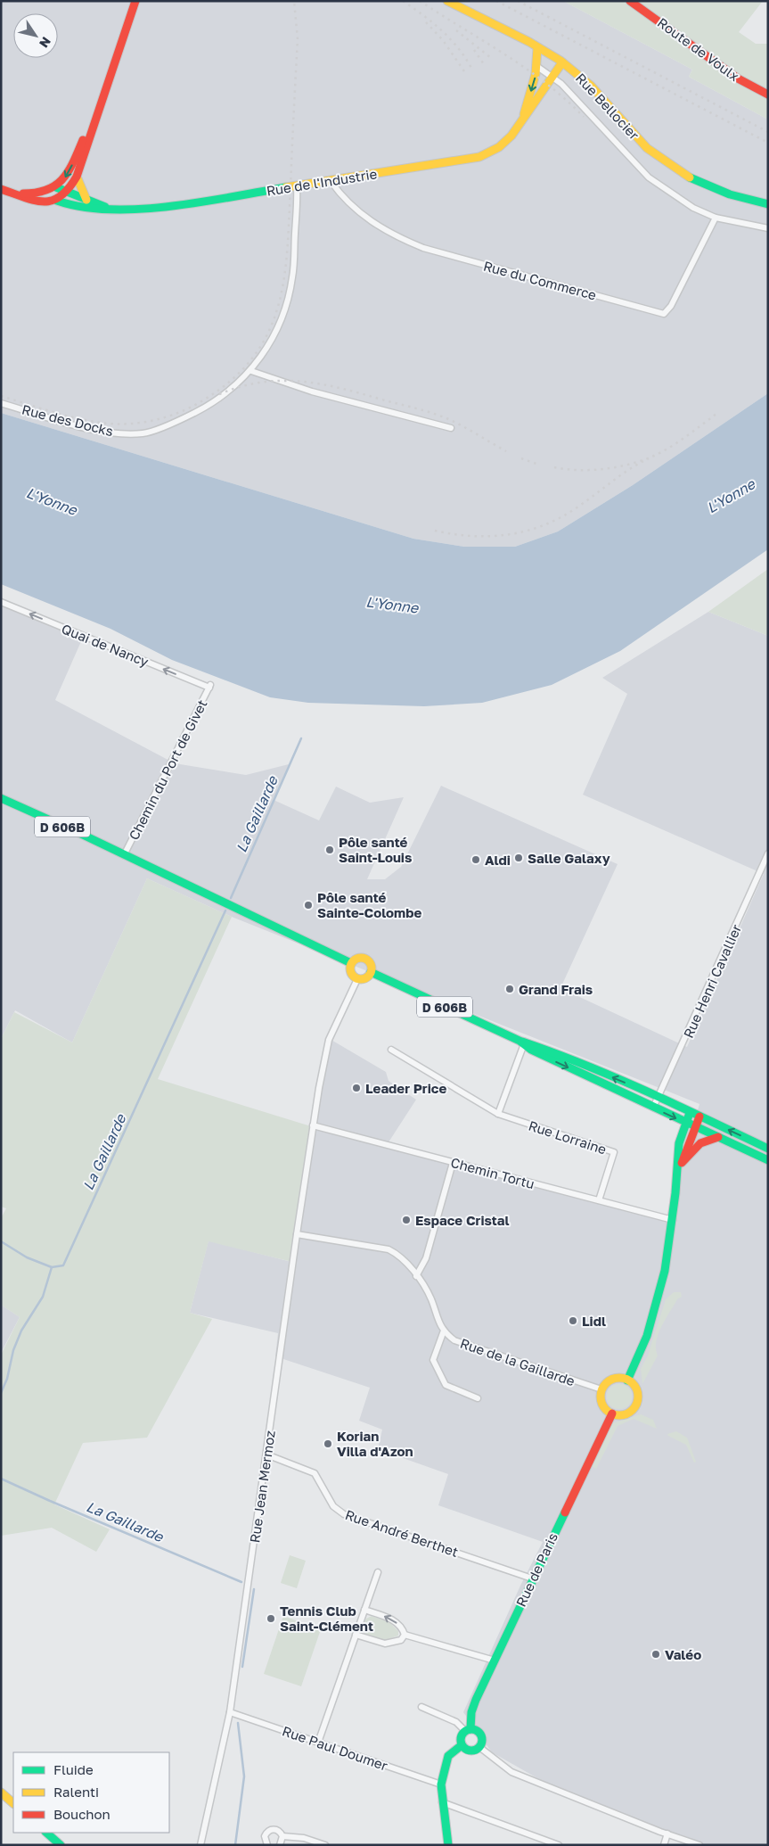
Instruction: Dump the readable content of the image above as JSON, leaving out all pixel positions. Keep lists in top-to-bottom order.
{
  "streets": {
    "main road": [
      "Route de Voulx",
      "Rue Bellocier",
      "Rue de l'Industrie",
      "D 606B",
      "Rue de Paris"
    ],
    "street": [
      "Rue du Commerce",
      "Rue des Docks",
      "Quai de Nancy",
      "Chemin du Port de Givet",
      "Rue Henri Cavallier",
      "Rue Lorraine",
      "Chemin Tortu",
      "Rue de la Gaillarde",
      "Rue Jean Mermoz",
      "Rue André Berthet",
      "Rue Paul Doumer"
    ]
  },
  "crossings": [
    ["Rue Bellocier", "Rue de l'Industrie"],
    ["Rue de l'Industrie", "Rue du Commerce"],
    ["Rue de l'Industrie", "Rue des Docks"],
    ["Quai de Nancy", "Chemin du Port de Givet"],
    ["Chemin du Port de Givet", "D 606B"],
    ["D 606B", "Rue Henri Cavallier"],
    ["D 606B", "Rue Jean Mermoz"],
    ["Rue Lorraine", "Chemin Tortu"],
    ["Chemin Tortu", "Rue Jean Mermoz"],
    ["Rue de la Gaillarde", "Rue Jean Mermoz"],
    ["Rue de la Gaillarde", "Rue de Paris"],
    ["Rue Jean Mermoz", "Rue André Berthet"],
    ["Rue Jean Mermoz", "Rue Paul Doumer"],
    ["Rue André Berthet", "Rue de Paris"]
  ],
  "one_way": ["Quai de Nancy"],
  "water": ["L'Yonne", "La Gaillarde"],
  "places": [
    "Pôle santé Saint-Louis",
    "Salle Galaxy",
    "Aldi",
    "Pôle santé Sainte-Colombe",
    "Grand Frais",
    "Leader Price",
    "Espace Cristal",
    "Lidl",
    "Korian Villa d'Azon",
    "Tennis Club Saint-Clément",
    "Valéo"
  ],
  "legend": ["Fluide", "Ralenti", "Bouchon"],
  "north": "bottom right"
}
